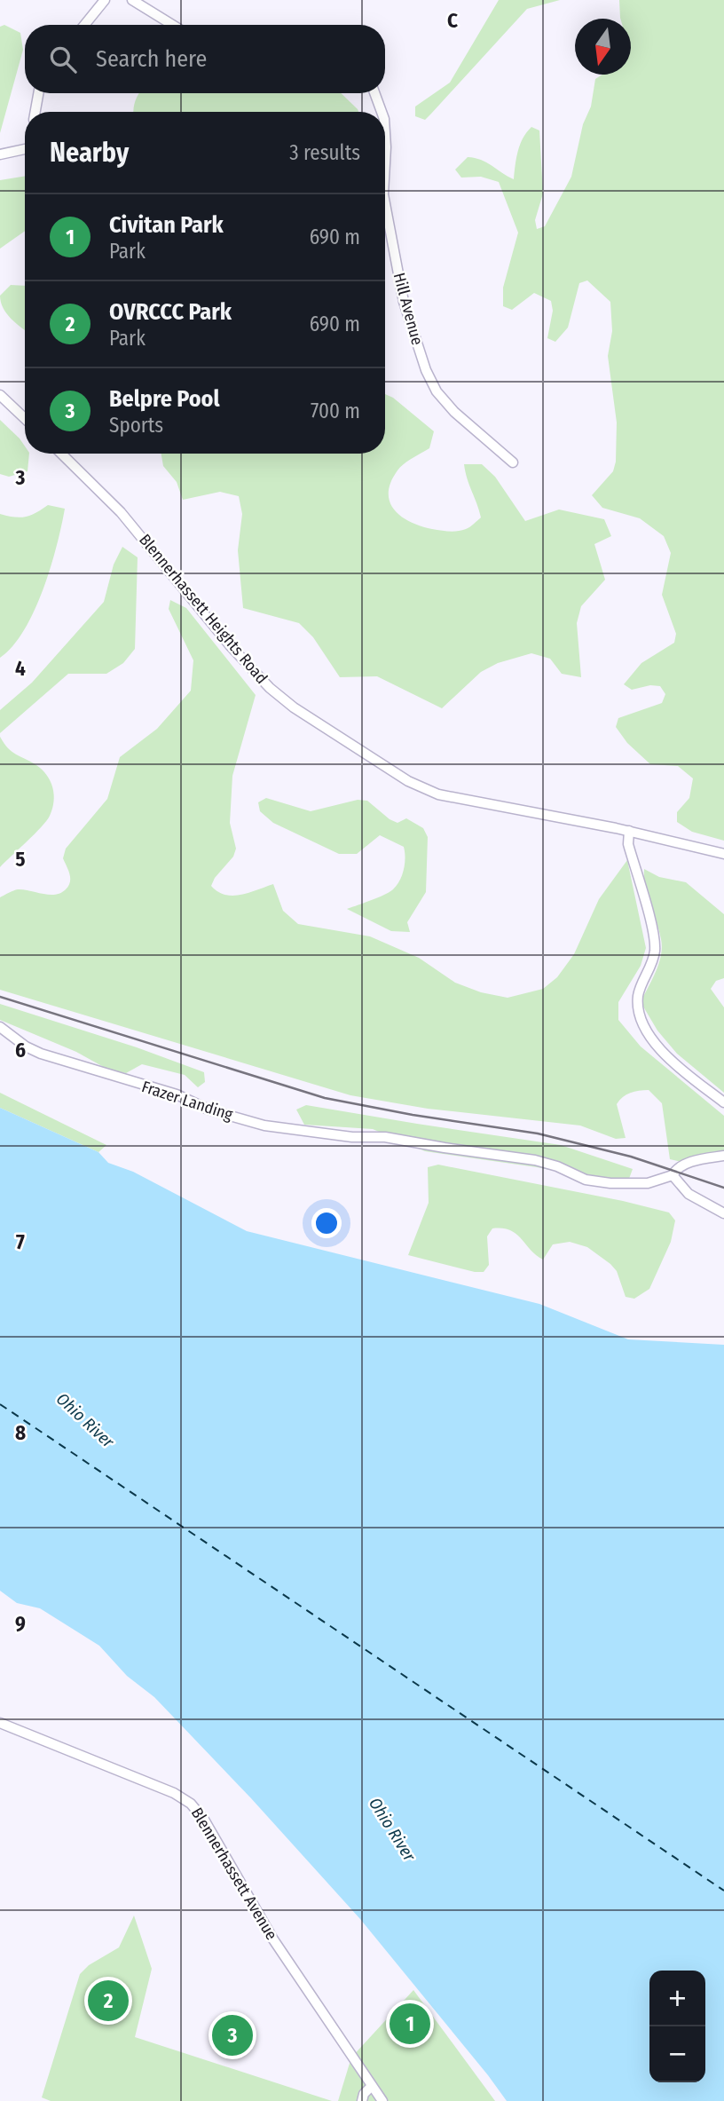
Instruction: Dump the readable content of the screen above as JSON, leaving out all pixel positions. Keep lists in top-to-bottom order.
{
  "streets": {
    "street": [
      "Hill Avenue",
      "Blennerhassett Heights Road",
      "Frazer Landing",
      "Blennerhassett Avenue"
    ]
  },
  "water": ["Ohio River"],
  "north": "bottom",
  "page": {
    "search": "Search here",
    "heading": ["Nearby", "3 results"],
    "list": [
      {
        "mark": "1",
        "name": "Civitan Park",
        "note": "Park",
        "value": "690 m"
      },
      {
        "mark": "2",
        "name": "OVRCCC Park",
        "note": "Park",
        "value": "690 m"
      },
      {
        "mark": "3",
        "name": "Belpre Pool",
        "note": "Sports",
        "value": "700 m"
      }
    ],
    "map_buttons": ["+", "−"],
    "pins": ["2", "1", "3"]
  },
  "grid": {
    "columns": ["C"],
    "rows": [
      "3",
      "4",
      "5",
      "6",
      "7",
      "8",
      "9"
    ]
  }
}
